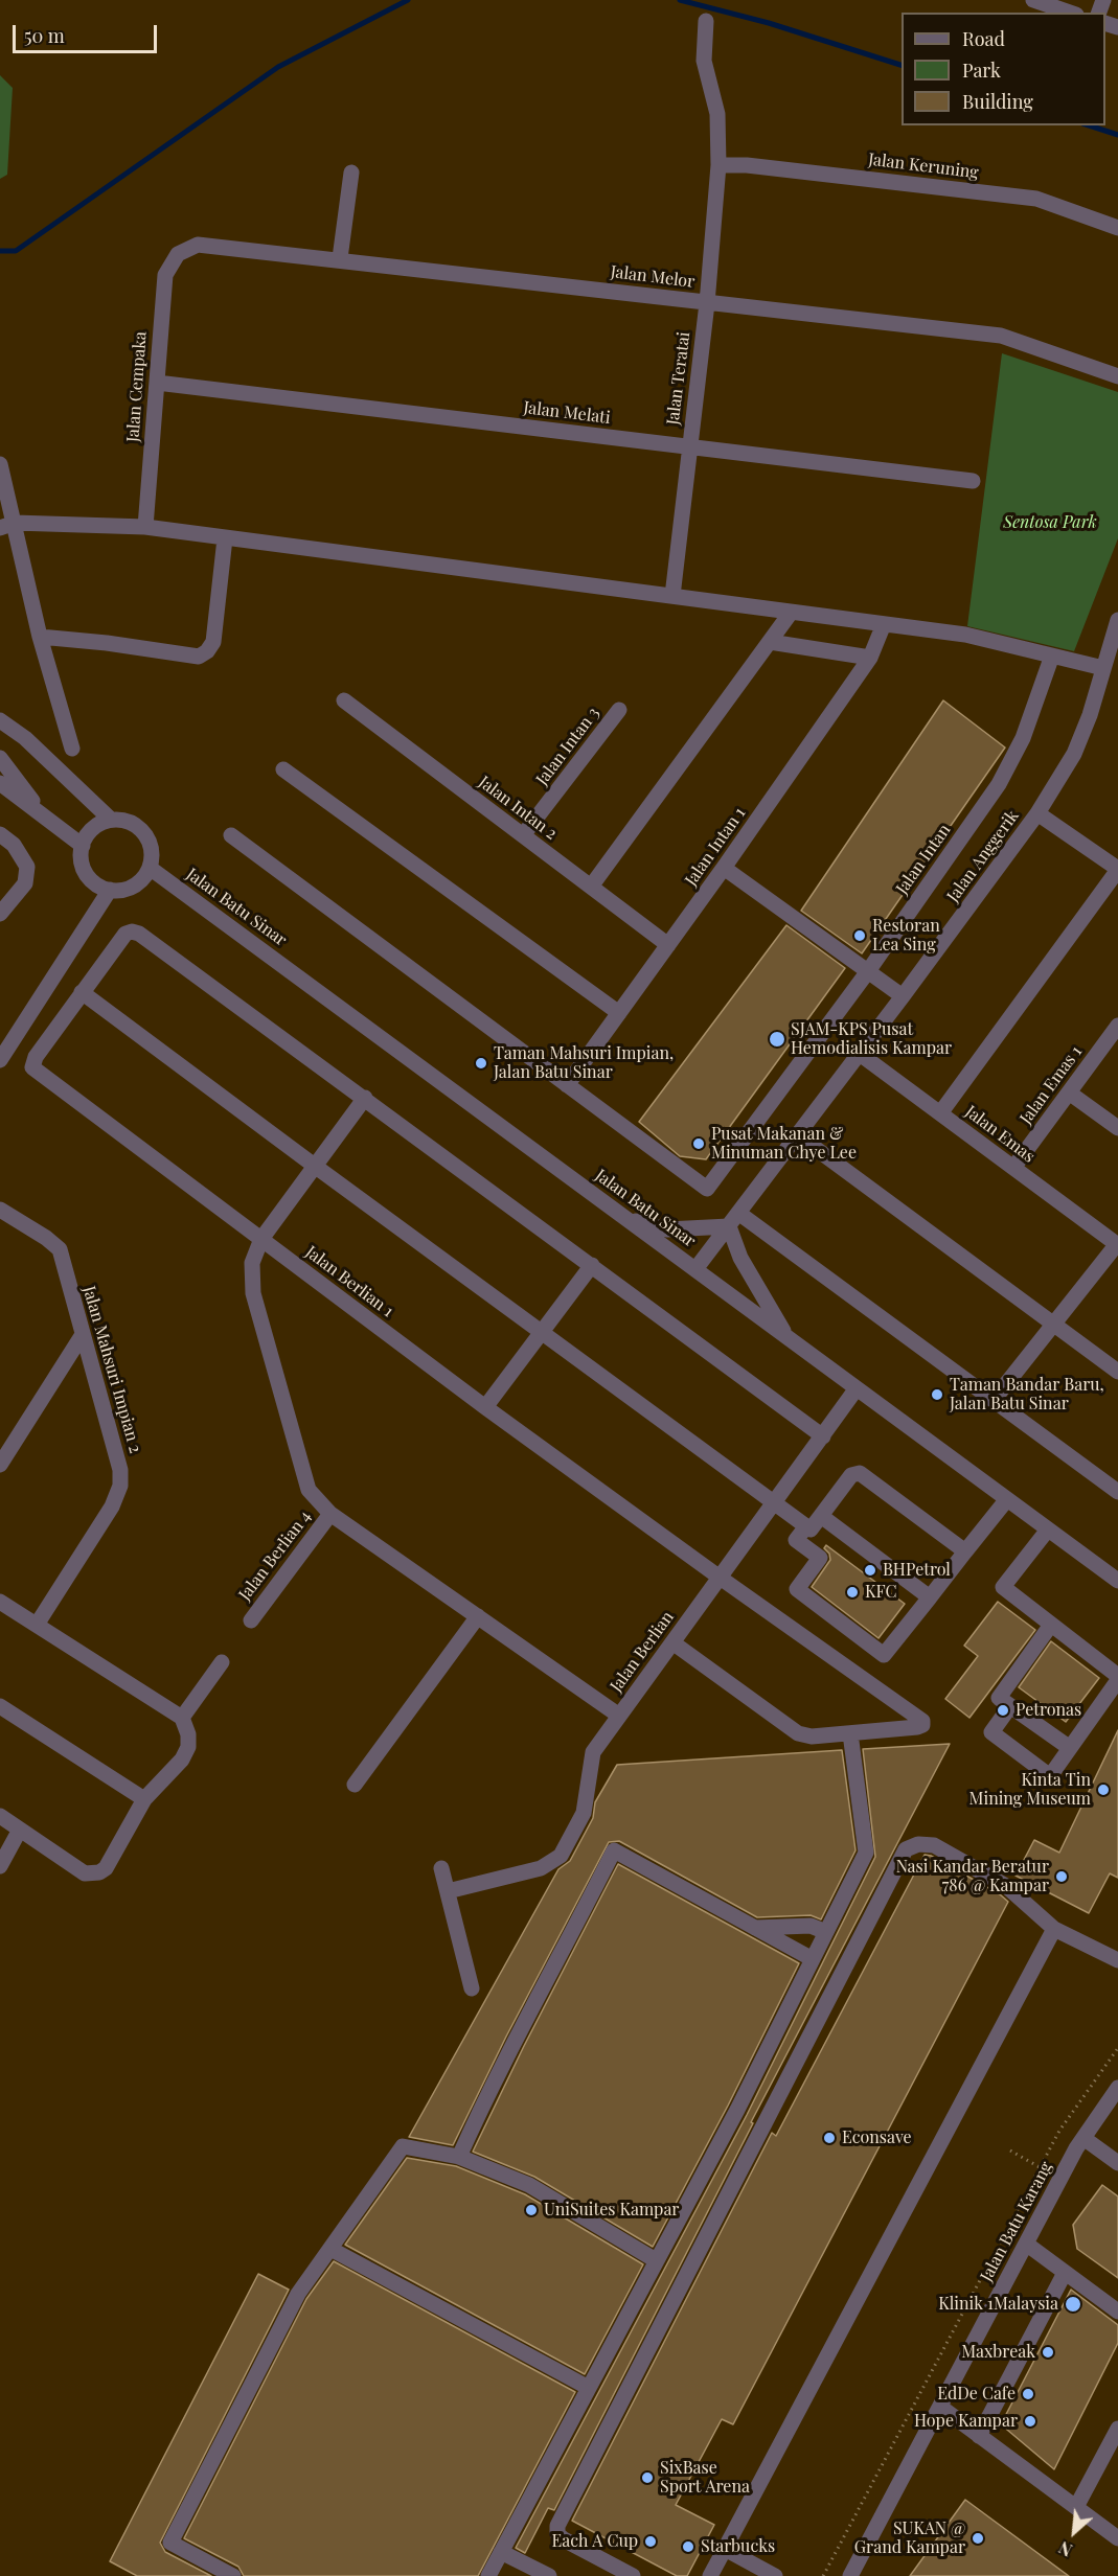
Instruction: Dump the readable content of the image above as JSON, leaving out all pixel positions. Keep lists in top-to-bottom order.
{
  "streets": {
    "street": [
      "Jalan Keruning",
      "Jalan Melor",
      "Jalan Teratai",
      "Jalan Cempaka",
      "Jalan Melati",
      "Jalan Intan 3",
      "Jalan Intan 2",
      "Jalan Intan 1",
      "Jalan Anggerik",
      "Jalan Intan",
      "Jalan Batu Sinar",
      "Jalan Emas 1",
      "Jalan Emas",
      "Jalan Berlian 1",
      "Jalan Mahsuri Impian 2",
      "Jalan Berlian 4",
      "Jalan Berlian",
      "Jalan Batu Karang"
    ]
  },
  "crossings": [
    ["Jalan Keruning", "Jalan Teratai"],
    ["Jalan Melor", "Jalan Teratai"],
    ["Jalan Melor", "Jalan Cempaka"],
    ["Jalan Teratai", "Jalan Melati"],
    ["Jalan Cempaka", "Jalan Melati"],
    ["Jalan Intan 3", "Jalan Intan 2"],
    ["Jalan Intan 2", "Jalan Intan 1"],
    ["Jalan Intan 1", "Jalan Intan"],
    ["Jalan Anggerik", "Jalan Batu Sinar"],
    ["Jalan Anggerik", "Jalan Emas"],
    ["Jalan Batu Sinar", "Jalan Berlian"],
    ["Jalan Emas 1", "Jalan Emas"],
    ["Jalan Berlian 1", "Jalan Berlian"]
  ],
  "parks": ["Sentosa Park"],
  "places": [
    "Restoran Lea Sing",
    "SJAM-KPS Pusat Hemodialisis Kampar",
    "Taman Mahsuri Impian, Jalan Batu Sinar",
    "Pusat Makanan & Minuman Chye Lee",
    "Taman Bandar Baru, Jalan Batu Sinar",
    "BHPetrol",
    "KFC",
    "Petronas",
    "Kinta Tin Mining Museum",
    "Nasi Kandar Beratur 786 @ Kampar",
    "Econsave",
    "UniSuites Kampar",
    "Klinik 1Malaysia",
    "Maxbreak",
    "EdDe Cafe",
    "Hope Kampar",
    "SixBase Sport Arena",
    "SUKAN @ Grand Kampar",
    "Each A Cup",
    "Starbucks"
  ],
  "legend": ["Road", "Park", "Building"],
  "scale_bar": "50 m",
  "north": "bottom left"
}
